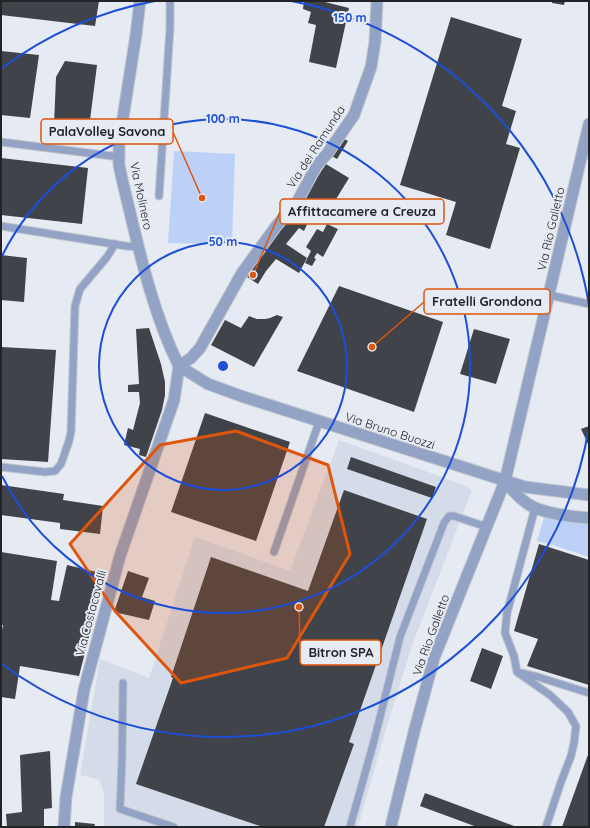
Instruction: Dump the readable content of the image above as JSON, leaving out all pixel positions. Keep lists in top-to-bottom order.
{
  "streets": {
    "street": [
      "Via dei Ramunda",
      "Via Molinero",
      "Via Rio Galletto",
      "Via Bruno Buozzi",
      "Via Costacavalli"
    ]
  },
  "crossings": [
    ["Via dei Ramunda", "Via Molinero"],
    ["Via dei Ramunda", "Via Bruno Buozzi"],
    ["Via dei Ramunda", "Via Costacavalli"],
    ["Via Molinero", "Via Bruno Buozzi"],
    ["Via Molinero", "Via Costacavalli"],
    ["Via Rio Galletto", "Via Bruno Buozzi"],
    ["Via Bruno Buozzi", "Via Costacavalli"]
  ],
  "places": [
    "PalaVolley Savona",
    "Affittacamere a Creuza",
    "Fratelli Grondona",
    "Bitron SPA"
  ],
  "rings": ["150 m", "100 m", "50 m"]
}
